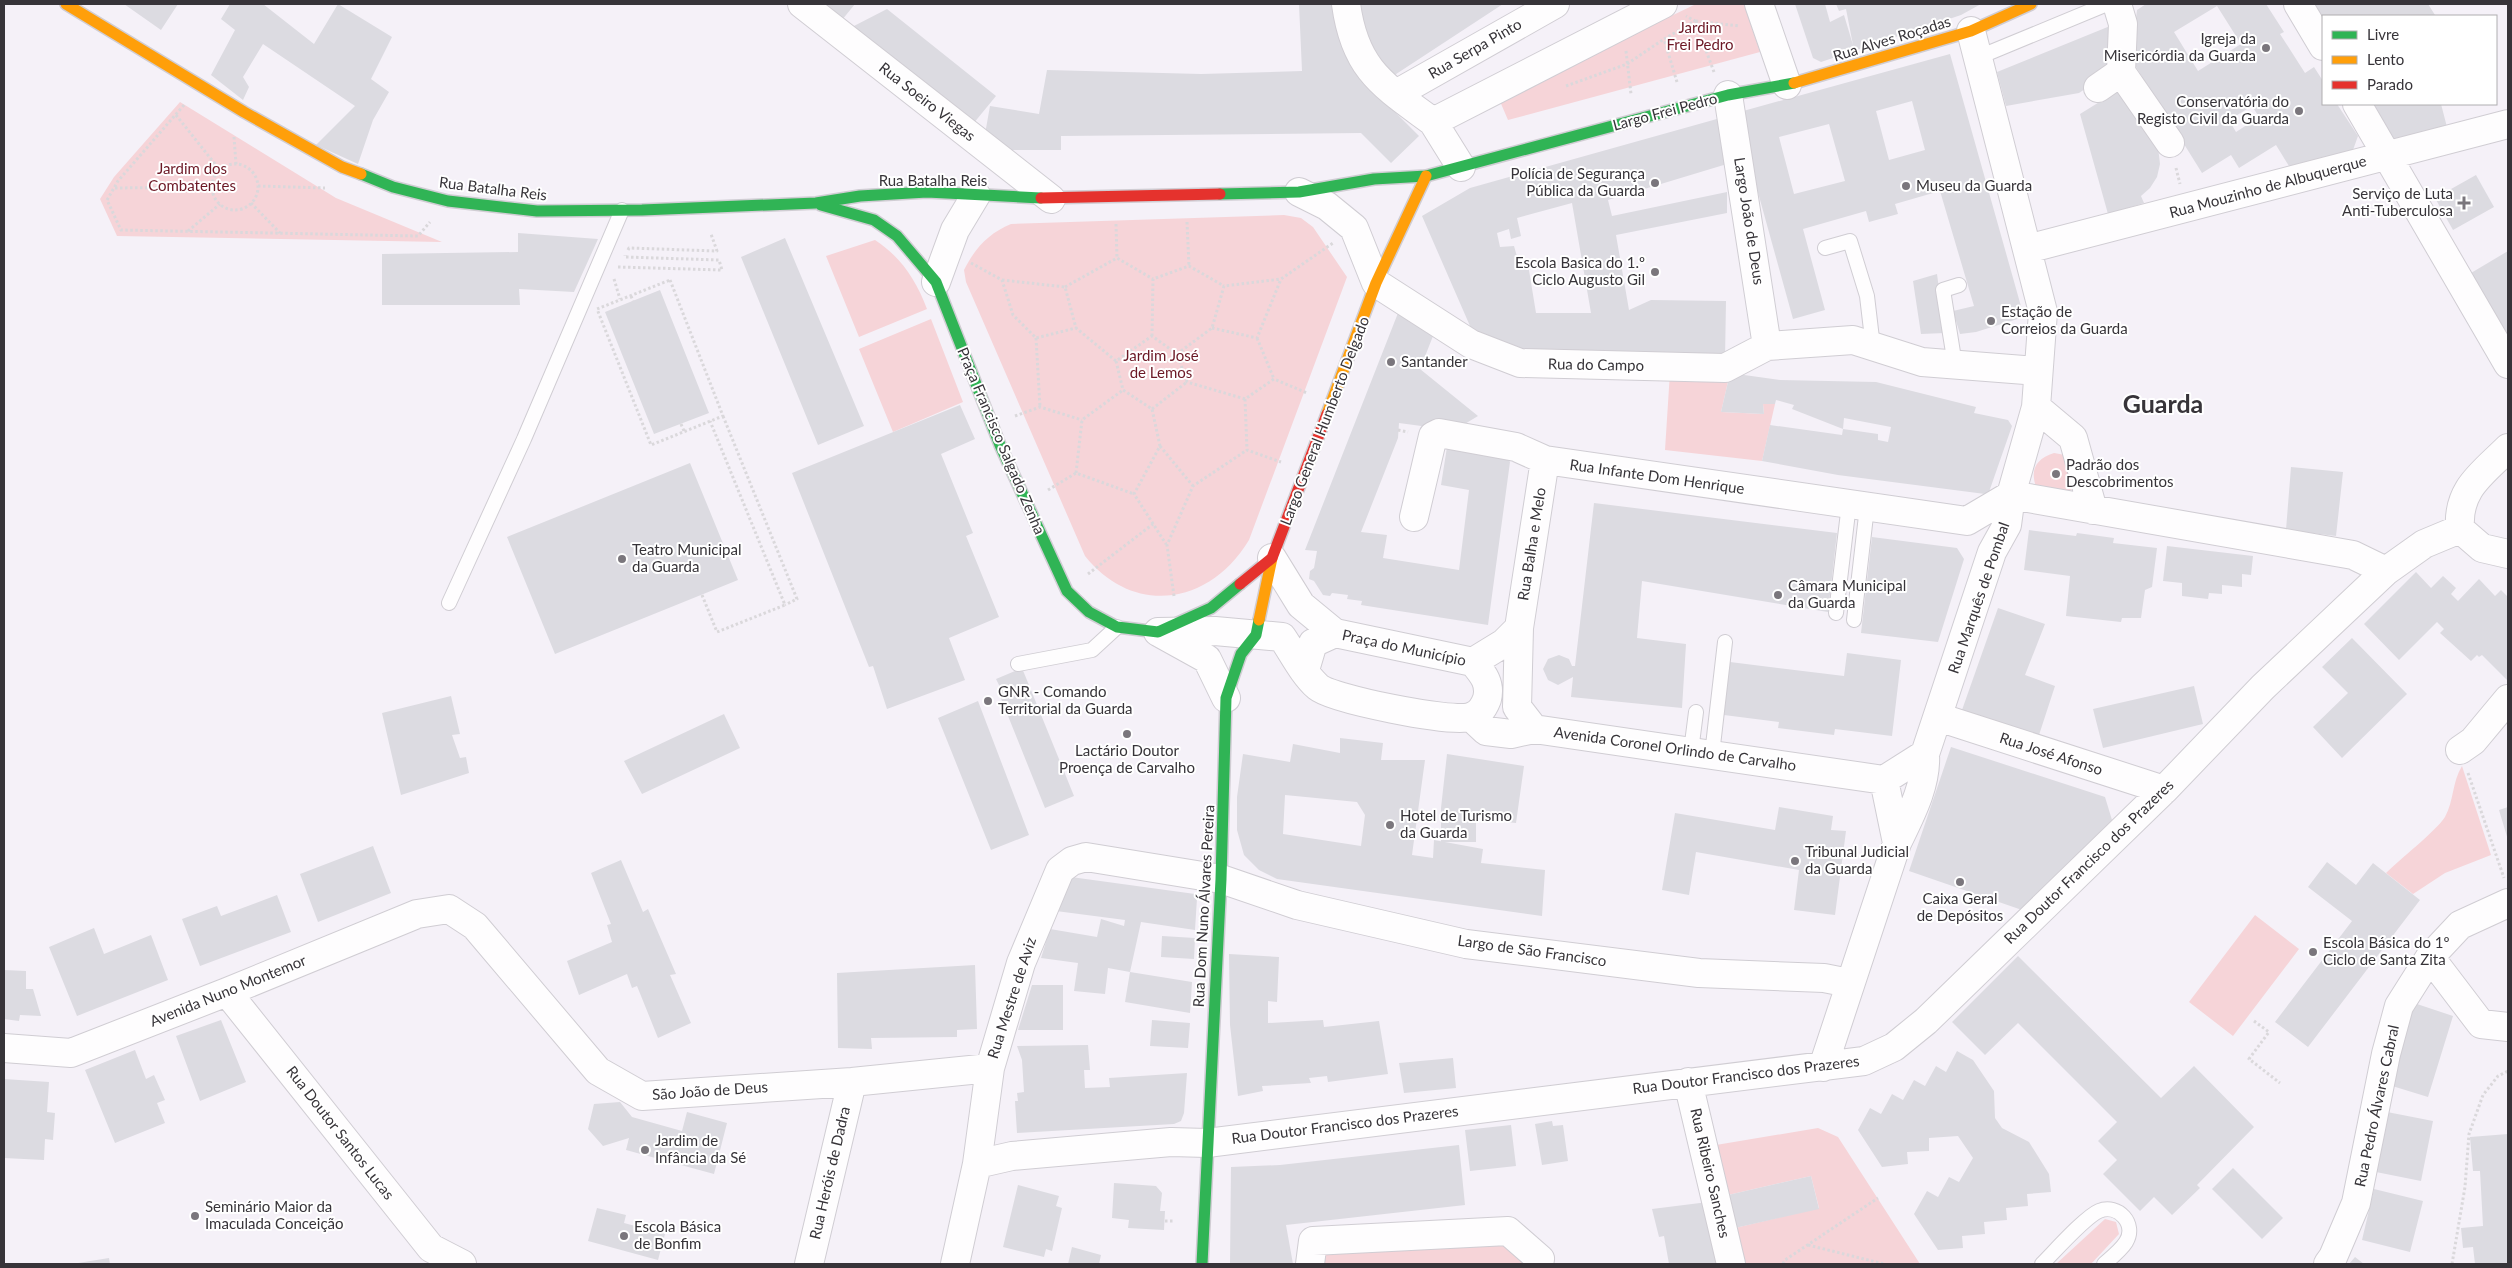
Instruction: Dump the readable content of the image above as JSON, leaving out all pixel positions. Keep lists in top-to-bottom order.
{
  "streets": {
    "main road": [
      "Rua Alves Roçadas",
      "Largo Frei Pedro",
      "Rua Batalha Reis",
      "Largo General Humberto Delgado",
      "Praça Francisco Salgado Zenha",
      "Rua Dom Nuno Álvares Pereira"
    ],
    "street": [
      "Rua Serpa Pinto",
      "Rua Soeiro Viegas",
      "Rua Mouzinho de Albuquerque",
      "Largo João de Deus",
      "Rua do Campo",
      "Rua Infante Dom Henrique",
      "Rua Balha e Melo",
      "Rua Marquês de Pombal",
      "Praça do Município",
      "Avenida Coronel Orlindo de Carvalho",
      "Rua José Afonso",
      "Rua Doutor Francisco dos Prazeres",
      "Largo de São Francisco",
      "Avenida Nuno Montemor",
      "Rua Mestre de Aviz",
      "São João de Deus",
      "Rua Pedro Álvares Cabral",
      "Rua Doutor Santos Lucas",
      "Rua Heróis de Dadra",
      "Rua Ribeiro Sanches"
    ]
  },
  "crossings": [
    ["Rua Alves Roçadas", "Largo Frei Pedro"],
    ["Rua Alves Roçadas", "Rua Marquês de Pombal"],
    ["Rua Soeiro Viegas", "Rua Batalha Reis"],
    ["Largo Frei Pedro", "Largo João de Deus"],
    ["Largo Frei Pedro", "Largo General Humberto Delgado"],
    ["Rua Batalha Reis", "Praça Francisco Salgado Zenha"],
    ["Rua Mouzinho de Albuquerque", "Rua Marquês de Pombal"],
    ["Largo João de Deus", "Rua do Campo"],
    ["Rua do Campo", "Largo General Humberto Delgado"],
    ["Largo General Humberto Delgado", "Praça do Município"],
    ["Largo General Humberto Delgado", "Rua Dom Nuno Álvares Pereira"],
    ["Praça Francisco Salgado Zenha", "Praça do Município"],
    ["Praça Francisco Salgado Zenha", "Rua Dom Nuno Álvares Pereira"],
    ["Rua Infante Dom Henrique", "Rua Balha e Melo"],
    ["Rua Balha e Melo", "Praça do Município"],
    ["Rua Marquês de Pombal", "Rua José Afonso"],
    ["Rua Marquês de Pombal", "Rua Doutor Francisco dos Prazeres"],
    ["Rua Marquês de Pombal", "Largo de São Francisco"],
    ["Praça do Município", "Avenida Coronel Orlindo de Carvalho"],
    ["Praça do Município", "Rua Dom Nuno Álvares Pereira"],
    ["Rua José Afonso", "Rua Doutor Francisco dos Prazeres"],
    ["Rua Doutor Francisco dos Prazeres", "Rua Dom Nuno Álvares Pereira"],
    ["Rua Doutor Francisco dos Prazeres", "Rua Mestre de Aviz"],
    ["Rua Doutor Francisco dos Prazeres", "Rua Ribeiro Sanches"],
    ["Rua Dom Nuno Álvares Pereira", "Largo de São Francisco"],
    ["Rua Dom Nuno Álvares Pereira", "Rua Mestre de Aviz"],
    ["Largo de São Francisco", "Rua Mestre de Aviz"],
    ["Avenida Nuno Montemor", "São João de Deus"],
    ["Avenida Nuno Montemor", "Rua Doutor Santos Lucas"],
    ["Rua Mestre de Aviz", "São João de Deus"],
    ["São João de Deus", "Rua Heróis de Dadra"]
  ],
  "districts": ["Guarda"],
  "parks": ["Jardim Frei Pedro", "Jardim dos Combatentes", "Jardim José de Lemos"],
  "places": {
    "other": [
      "Igreja da Misericórdia da Guarda",
      "Conservatória do Registo Civil da Guarda",
      "Polícia de Segurança Pública da Guarda",
      "Museu da Guarda",
      "Escola Basica do 1.º Ciclo Augusto Gil",
      "Estação de Correios da Guarda",
      "Santander",
      "Padrão dos Descobrimentos",
      "Teatro Municipal da Guarda",
      "Câmara Municipal da Guarda",
      "GNR - Comando Territorial da Guarda",
      "Lactário Doutor Proença de Carvalho",
      "Hotel de Turismo da Guarda",
      "Tribunal Judicial da Guarda",
      "Caixa Geral de Depósitos",
      "Escola Básica do 1º Ciclo de Santa Zita",
      "Jardim de Infância da Sé",
      "Seminário Maior da Imaculada Conceição",
      "Escola Básica de Bonfim"
    ],
    "health": ["Serviço de Luta Anti-Tuberculosa"]
  },
  "legend": ["Livre", "Lento", "Parado"]
}
